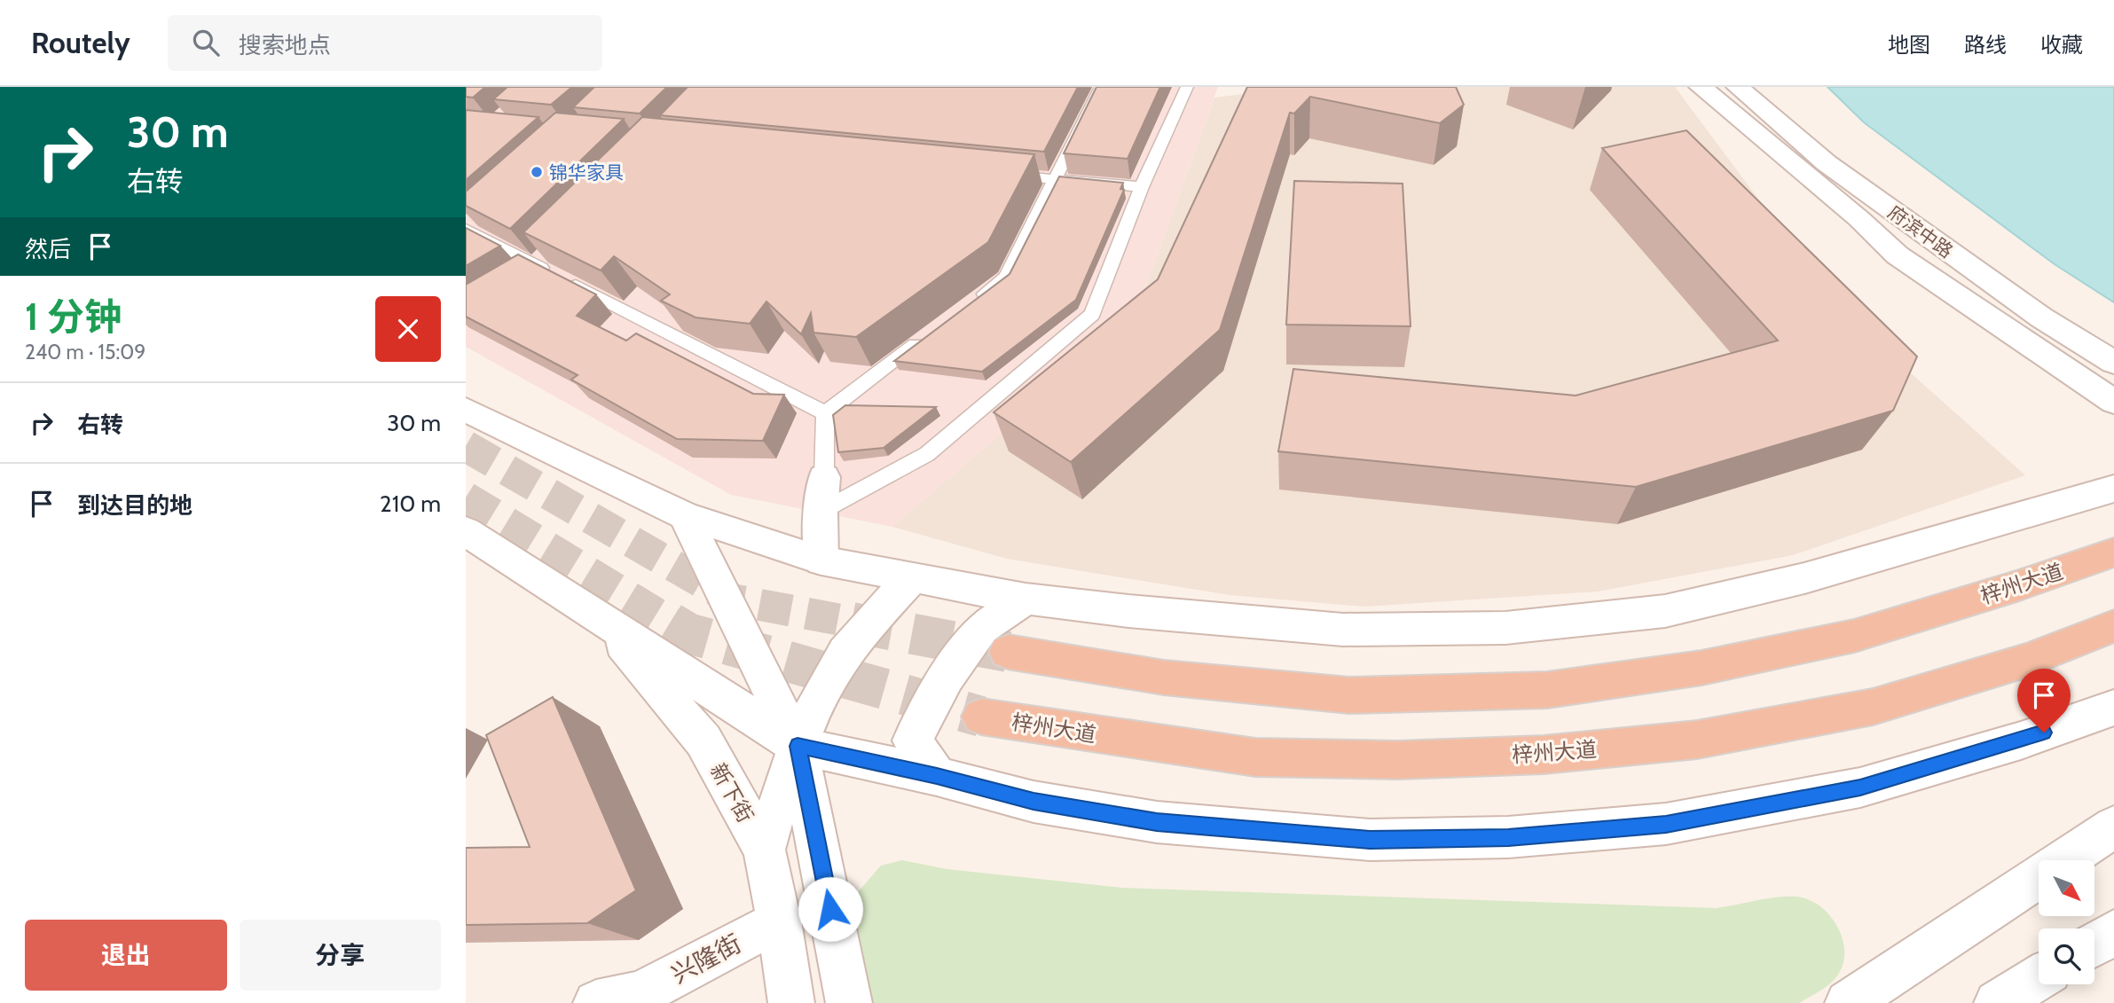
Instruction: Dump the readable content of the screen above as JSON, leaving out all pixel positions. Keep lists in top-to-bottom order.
{
  "streets": {
    "highway": ["梓州大道"],
    "main road": ["府滨中路", "新下街", "兴隆街"]
  },
  "crossings": [
    ["新下街", "兴隆街"]
  ],
  "places": ["锦华家具"],
  "north": "bottom right",
  "page": {
    "header": "Routely",
    "search": "搜索地点",
    "nav": ["地图", "路线", "收藏"],
    "turn": ["30 m", "右转"],
    "then": "然后",
    "heading": ["1 分钟", "240 m · 15:09"],
    "list": [
      {
        "name": "右转",
        "value": "30 m"
      },
      {
        "name": "到达目的地",
        "value": "210 m"
      }
    ],
    "buttons": ["退出", "分享"]
  }
}
